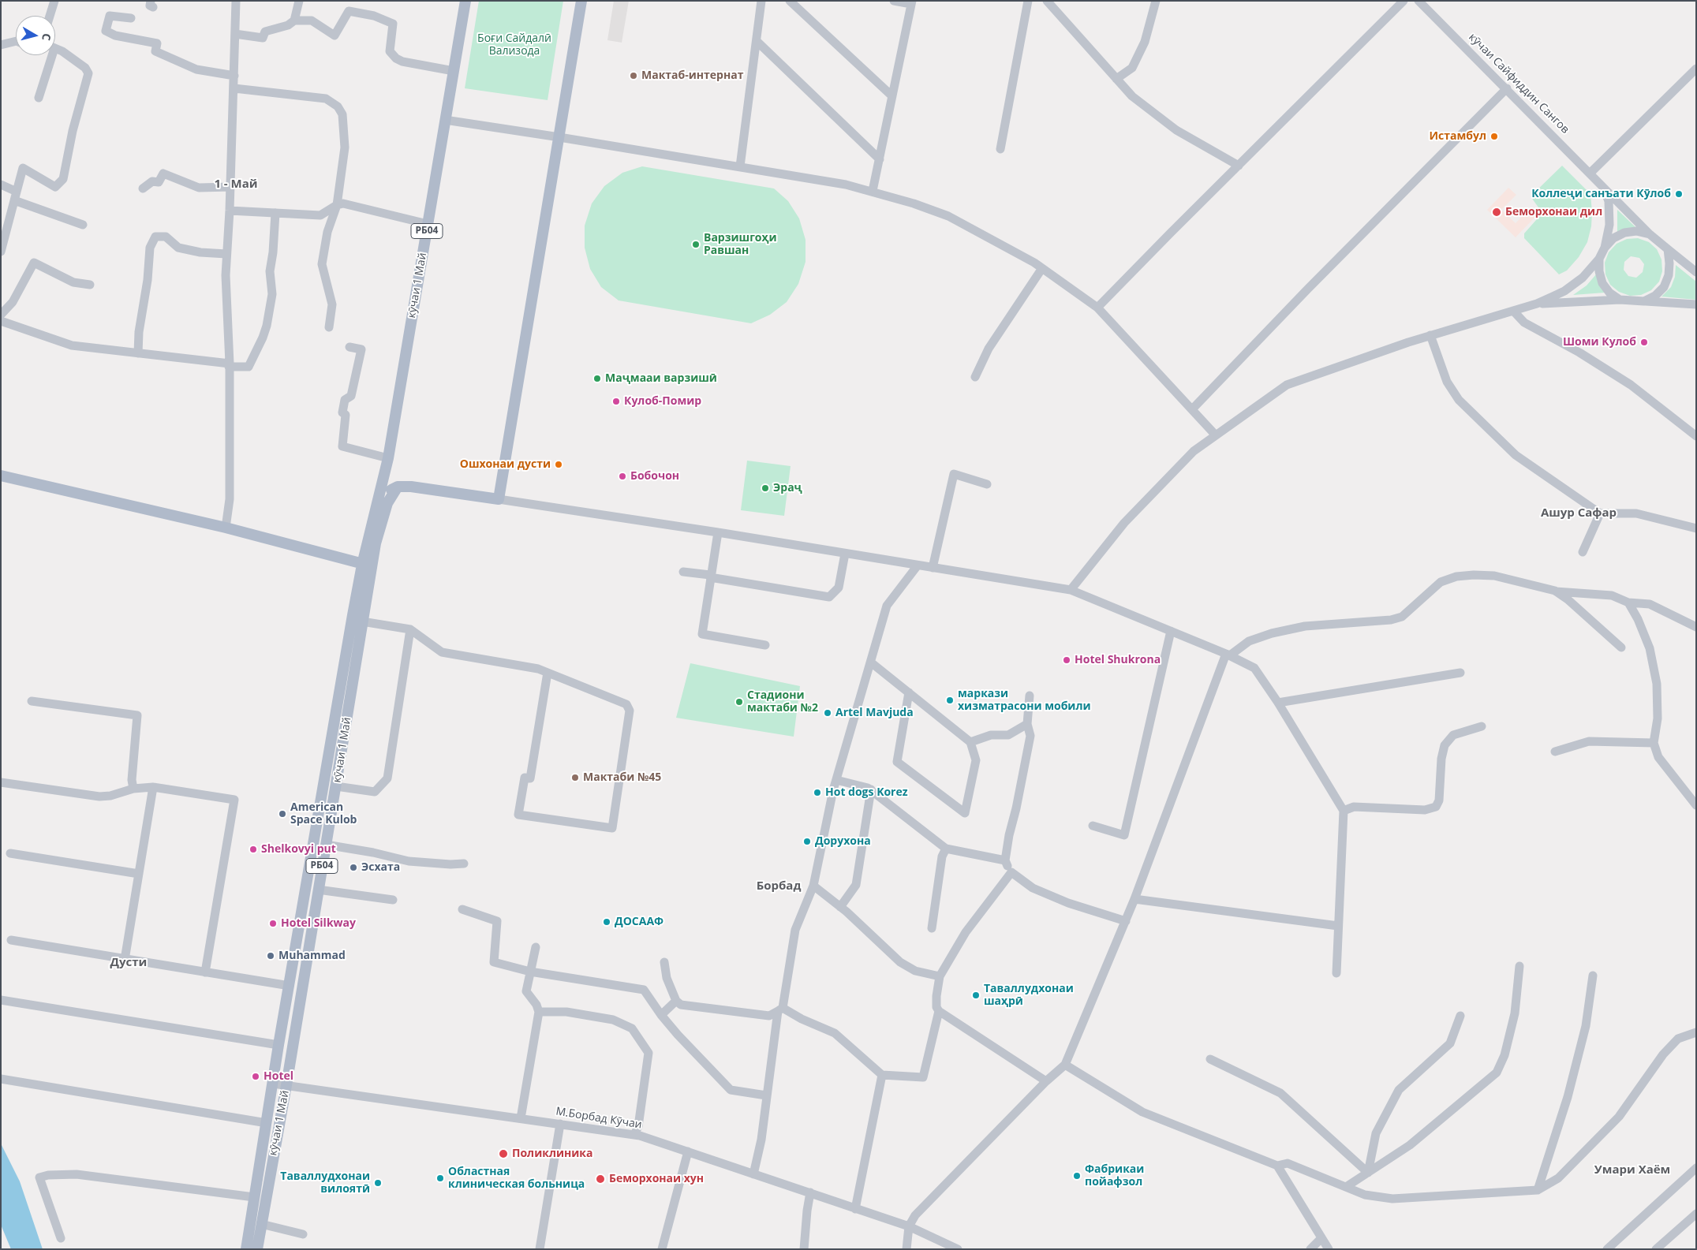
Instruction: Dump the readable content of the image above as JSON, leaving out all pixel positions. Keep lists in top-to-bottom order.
{
  "streets": {
    "main road": ["РБ04", "кӯчаи 1 Май"],
    "street": ["кӯчаи Сайфиддин Сангов", "М.Борбад Кӯчаи"]
  },
  "crossings": [
    ["РБ04", "кӯчаи 1 Май"],
    ["кӯчаи 1 Май", "М.Борбад Кӯчаи"]
  ],
  "districts": [
    "1 - Май",
    "Ашур Сафар",
    "Борбад",
    "Дусти",
    "Умари Хаём"
  ],
  "parks": ["Боғи Сайдалӣ Вализода"],
  "places": [
    "Мактаб-интернат",
    "Истамбул",
    "Коллеҷи санъати Кӯлоб",
    "Беморхонаи дил",
    "Варзишгоҳи Равшан",
    "Шоми Кулоб",
    "Маҷмааи варзишӣ",
    "Кулоб-Помир",
    "Ошхонаи дусти",
    "Бобочон",
    "Эраҷ",
    "Hotel Shukrona",
    "маркази хизматрасони мобили",
    "Стадиони мактаби №2",
    "Artel Mavjuda",
    "Мактаби №45",
    "Hot dogs Korez",
    "American Space Kulob",
    "Дорухона",
    "Shelkovyi put",
    "Эсхата",
    "ДОСААФ",
    "Hotel Silkway",
    "Muhammad",
    "Таваллудхонаи шаҳрӣ",
    "Hotel",
    "Поликлиника",
    "Фабрикаи пойафзол",
    "Областная клиническая больница",
    "Беморхонаи хун",
    "Таваллудхонаи вилоятӣ"
  ],
  "north": "right"
}
